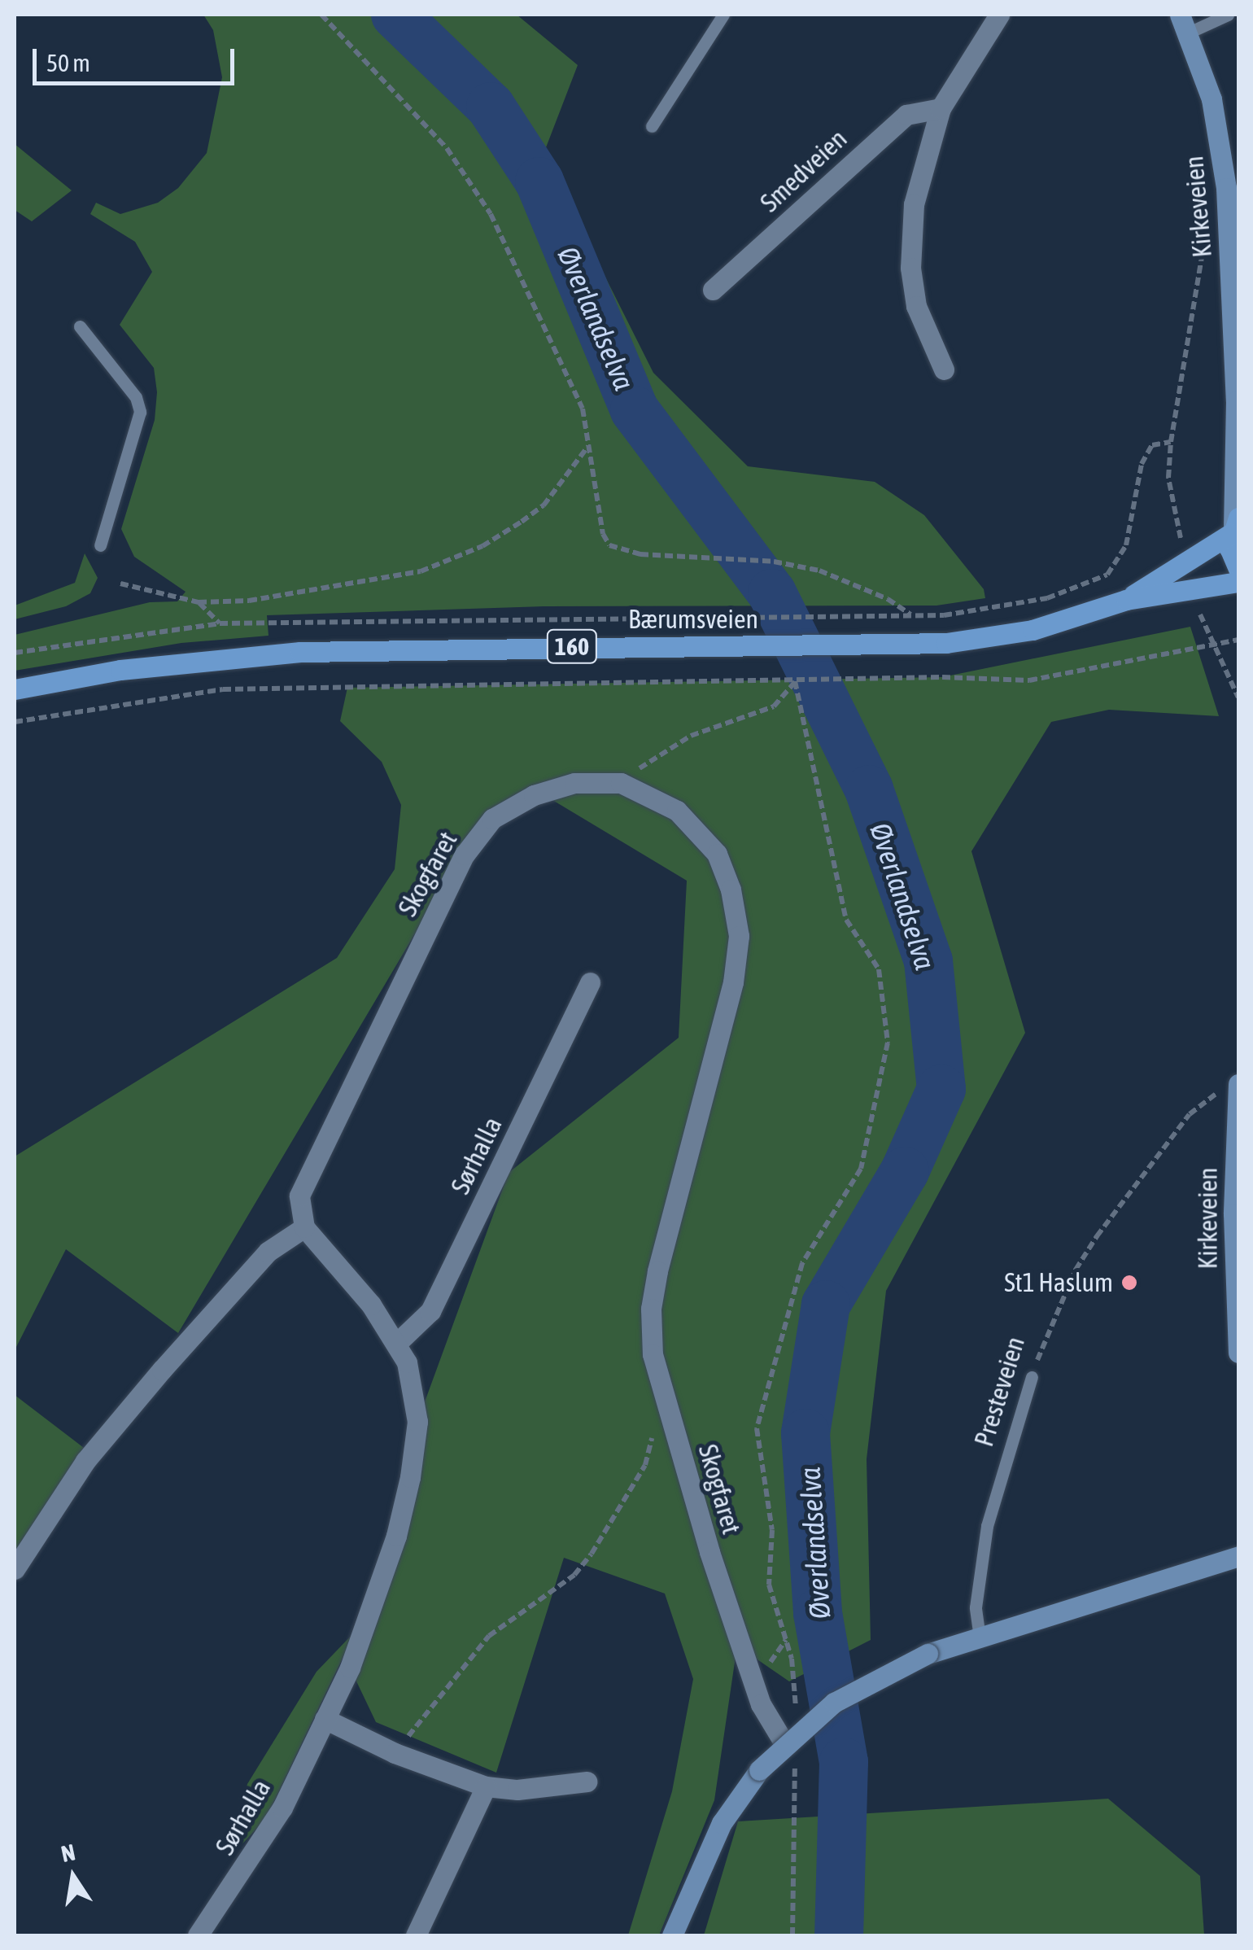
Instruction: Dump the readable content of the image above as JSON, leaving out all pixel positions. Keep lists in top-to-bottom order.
{
  "streets": {
    "main road": ["Kirkeveien", "Bærumsveien", "160"],
    "street": ["Smedveien", "Skogfaret", "Sørhalla"],
    "lane": ["Presteveien"]
  },
  "crossings": [
    ["Kirkeveien", "Bærumsveien"],
    ["Kirkeveien", "Presteveien"],
    ["Skogfaret", "Sørhalla"]
  ],
  "water": ["Øverlandselva"],
  "places": ["St1 Haslum"],
  "scale_bar": "50 m",
  "north": "top"
}
